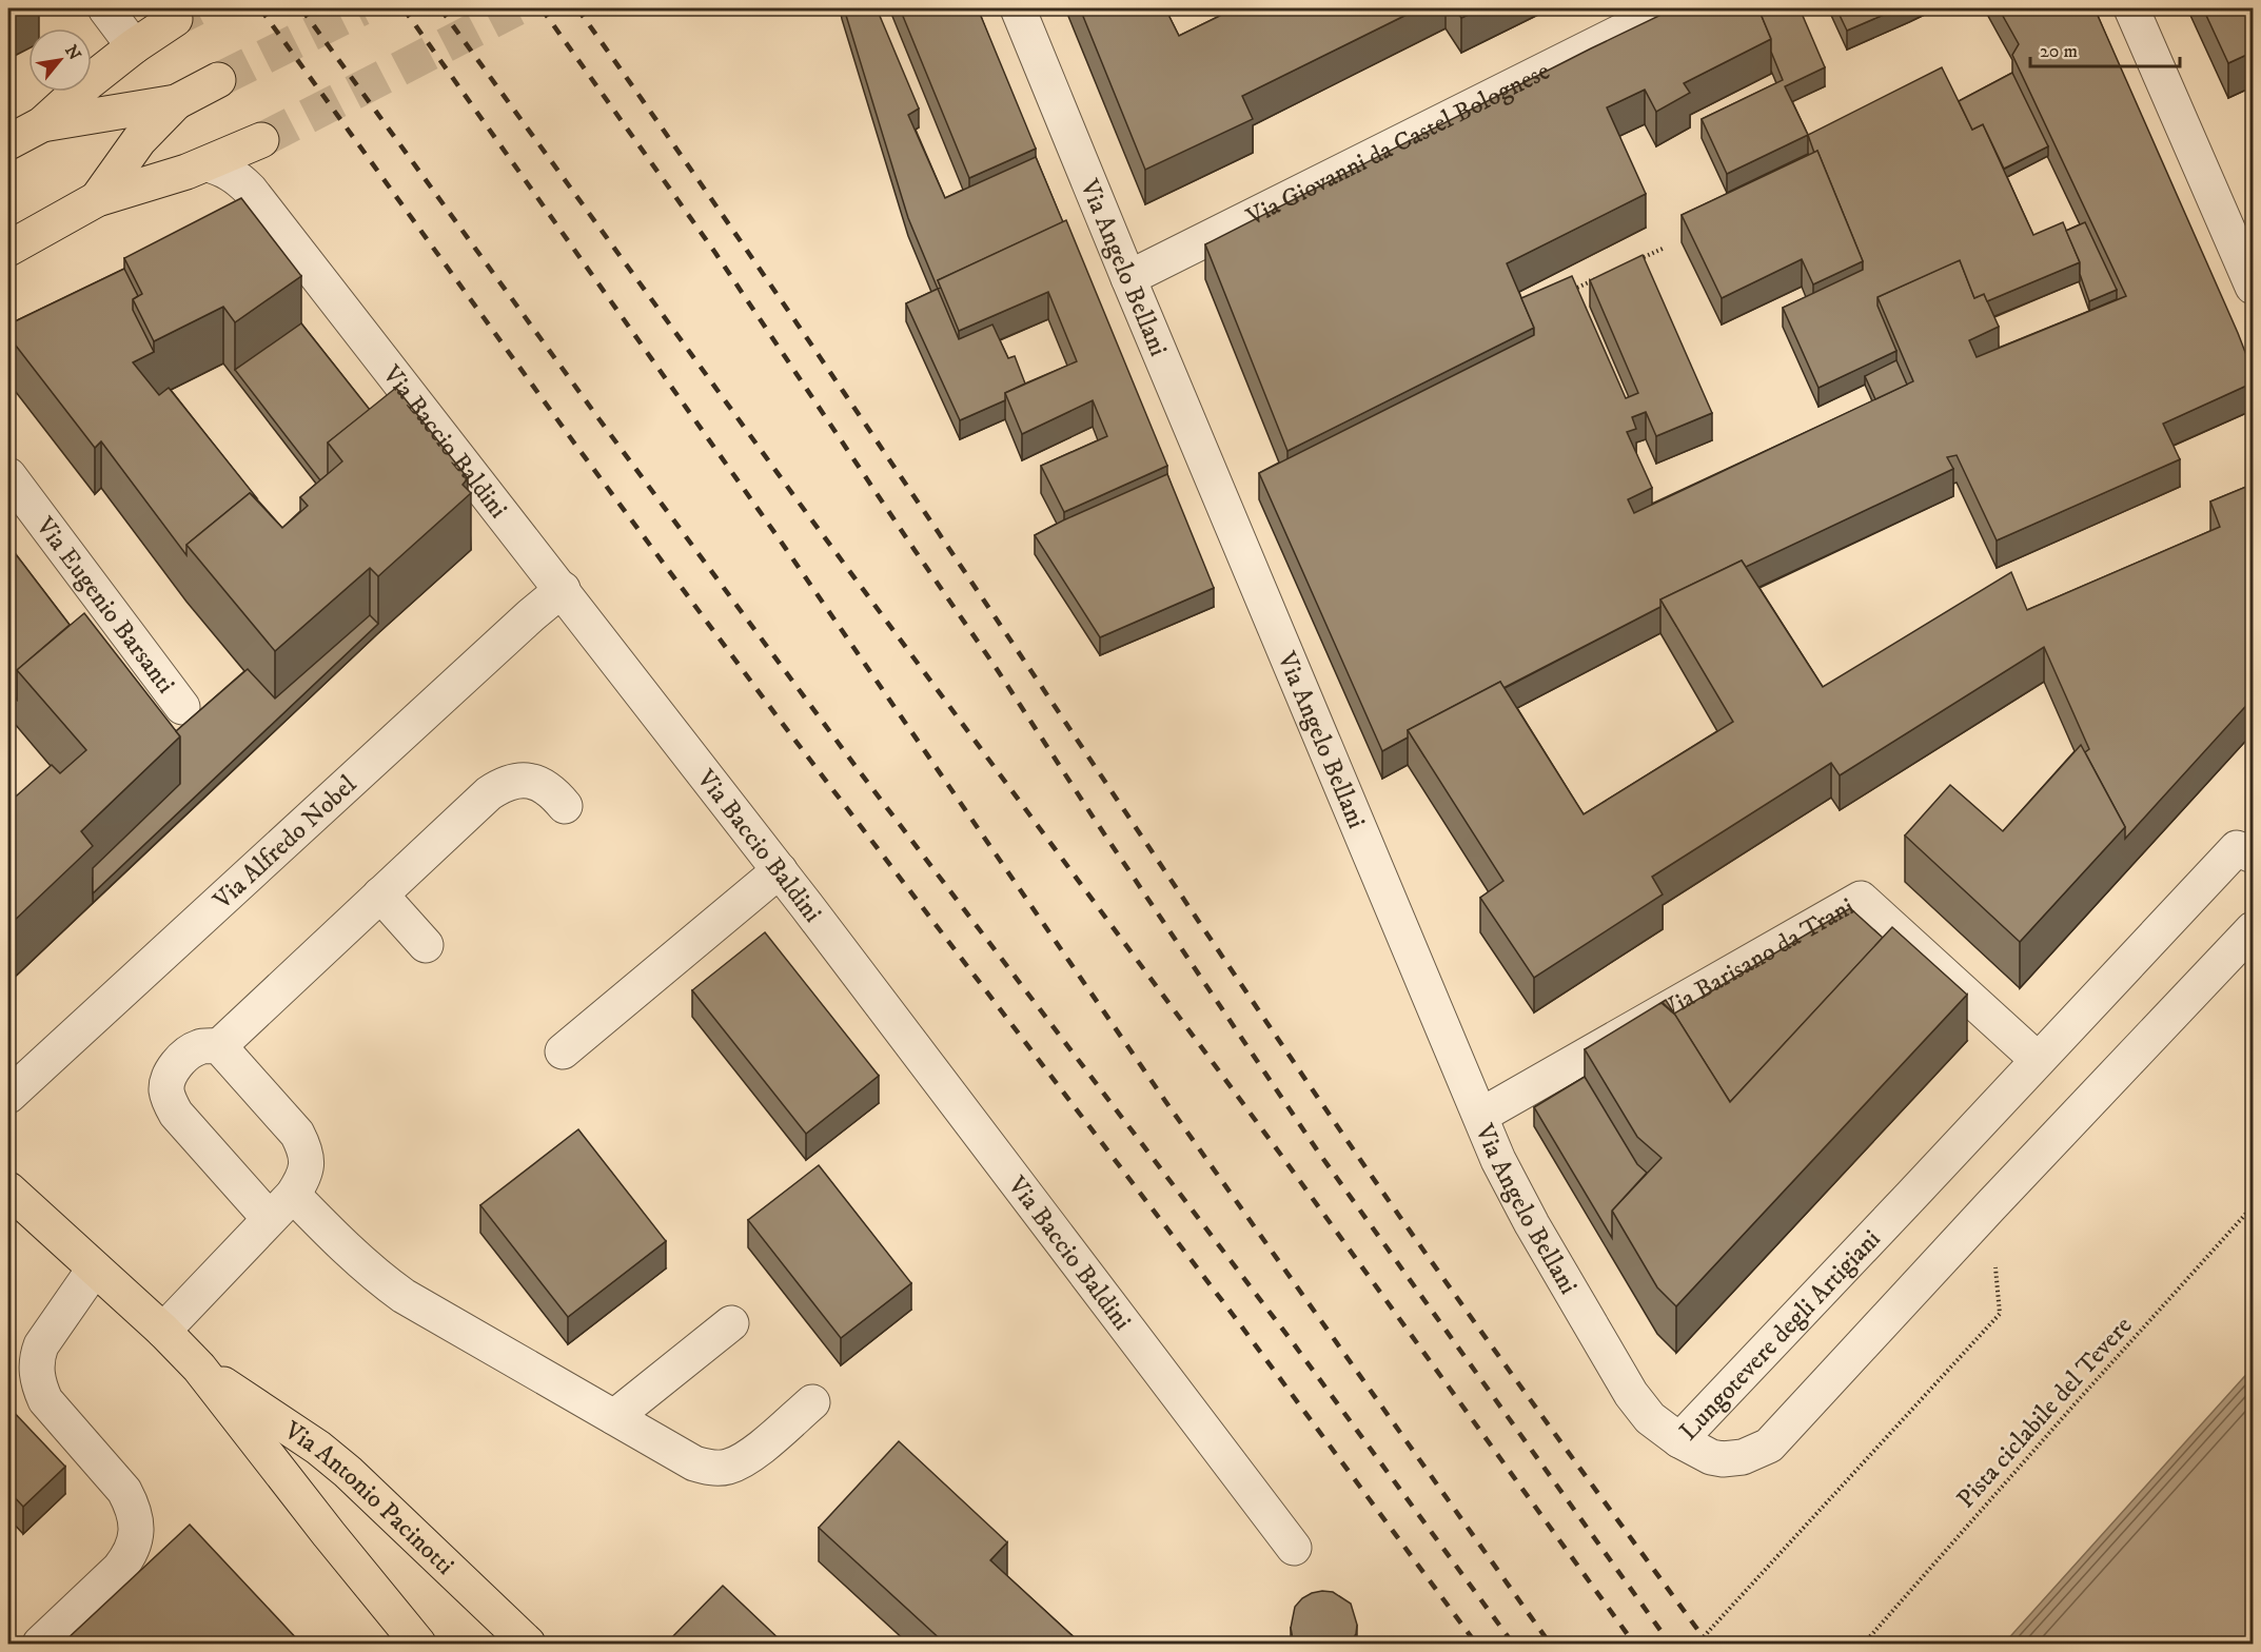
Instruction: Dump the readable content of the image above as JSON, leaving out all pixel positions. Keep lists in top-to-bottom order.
{
  "streets": {
    "main road": ["Via Antonio Pacinotti"],
    "street": [
      "Via Giovanni da Castel Bolognese",
      "Via Angelo Bellani",
      "Via Baccio Baldini",
      "Via Eugenio Barsanti",
      "Via Alfredo Nobel",
      "Via Barisano da Trani",
      "Lungotevere degli Artigiani"
    ],
    "path": ["Pista ciclabile del Tevere"]
  },
  "crossings": [
    ["Via Giovanni da Castel Bolognese", "Via Angelo Bellani"],
    ["Via Angelo Bellani", "Via Barisano da Trani"],
    ["Via Angelo Bellani", "Lungotevere degli Artigiani"],
    ["Via Baccio Baldini", "Via Alfredo Nobel"],
    ["Via Barisano da Trani", "Lungotevere degli Artigiani"]
  ],
  "scale_bar": "20 m",
  "north": "top right"
}
